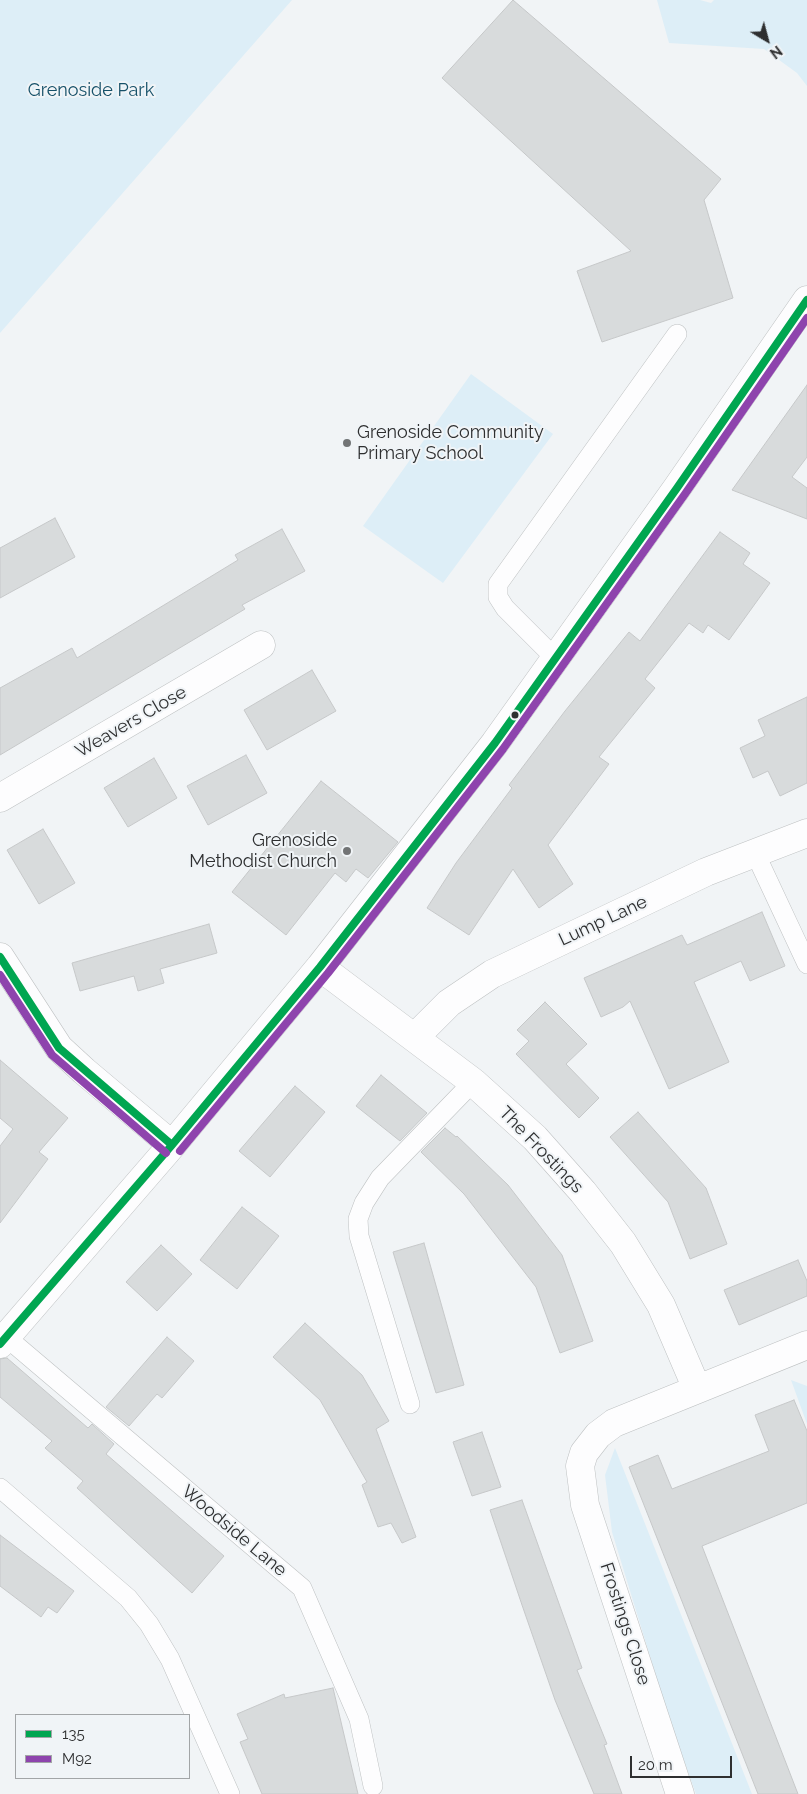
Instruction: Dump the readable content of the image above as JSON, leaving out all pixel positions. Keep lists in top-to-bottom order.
{
  "streets": {
    "street": [
      "Weavers Close",
      "Lump Lane",
      "The Frostings",
      "Frostings Close"
    ],
    "lane": ["Woodside Lane"]
  },
  "crossings": [
    ["Lump Lane", "The Frostings"],
    ["The Frostings", "Frostings Close"]
  ],
  "parks": ["Grenoside Park"],
  "places": ["Grenoside Community Primary School", "Grenoside Methodist Church"],
  "lines": ["transit line 135", "transit line M92"],
  "legend": ["135", "M92"],
  "scale_bar": "20 m",
  "north": "bottom right"
}
